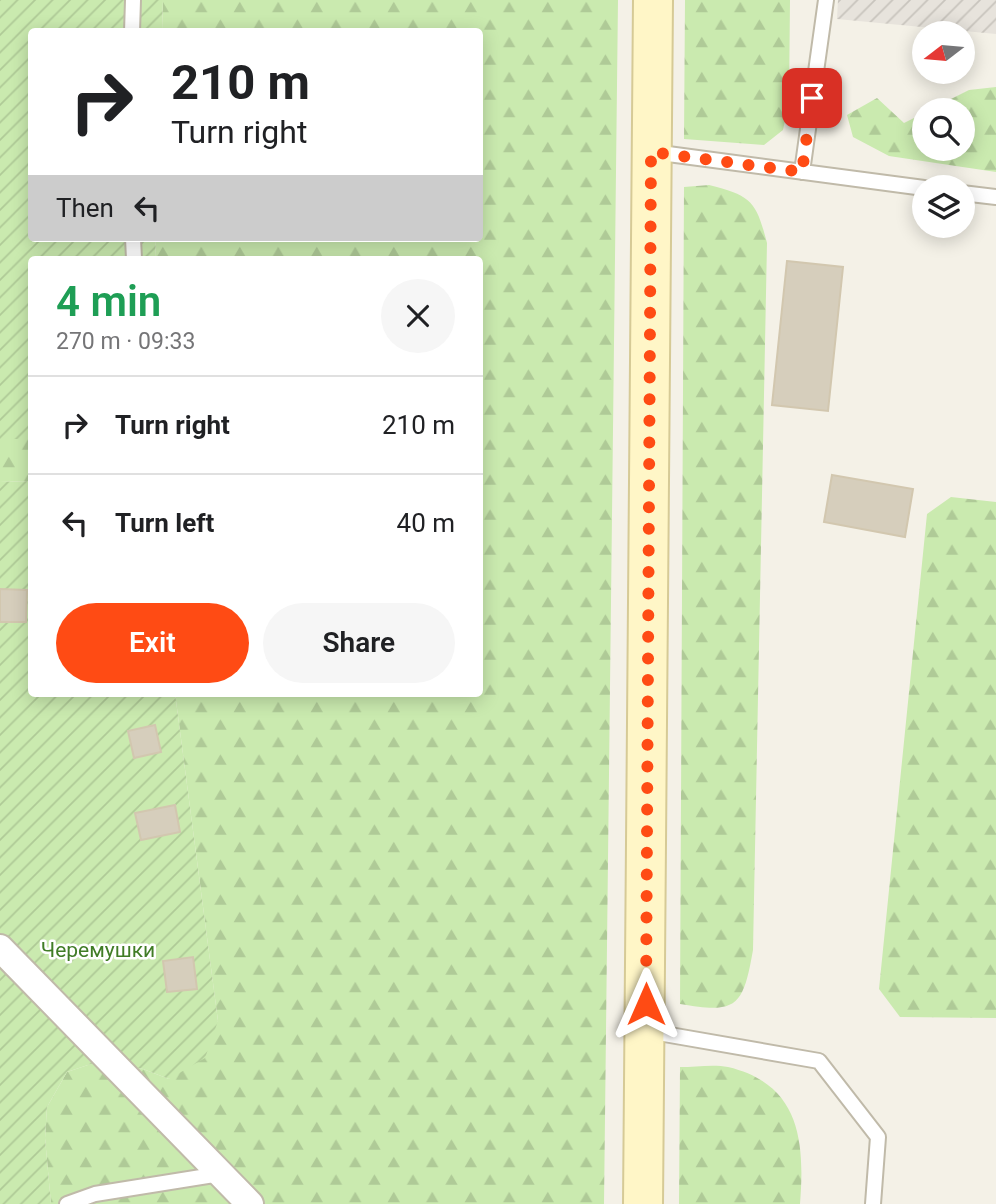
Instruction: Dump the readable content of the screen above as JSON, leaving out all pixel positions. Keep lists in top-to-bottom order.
{
  "parks": ["Черемушки"],
  "north": "left",
  "page": {
    "turn": ["210 m", "Turn right"],
    "then": "Then",
    "heading": ["4 min", "270 m · 09:33"],
    "list": [
      {
        "name": "Turn right",
        "value": "210 m"
      },
      {
        "name": "Turn left",
        "value": "40 m"
      }
    ],
    "buttons": ["Exit", "Share"]
  }
}
